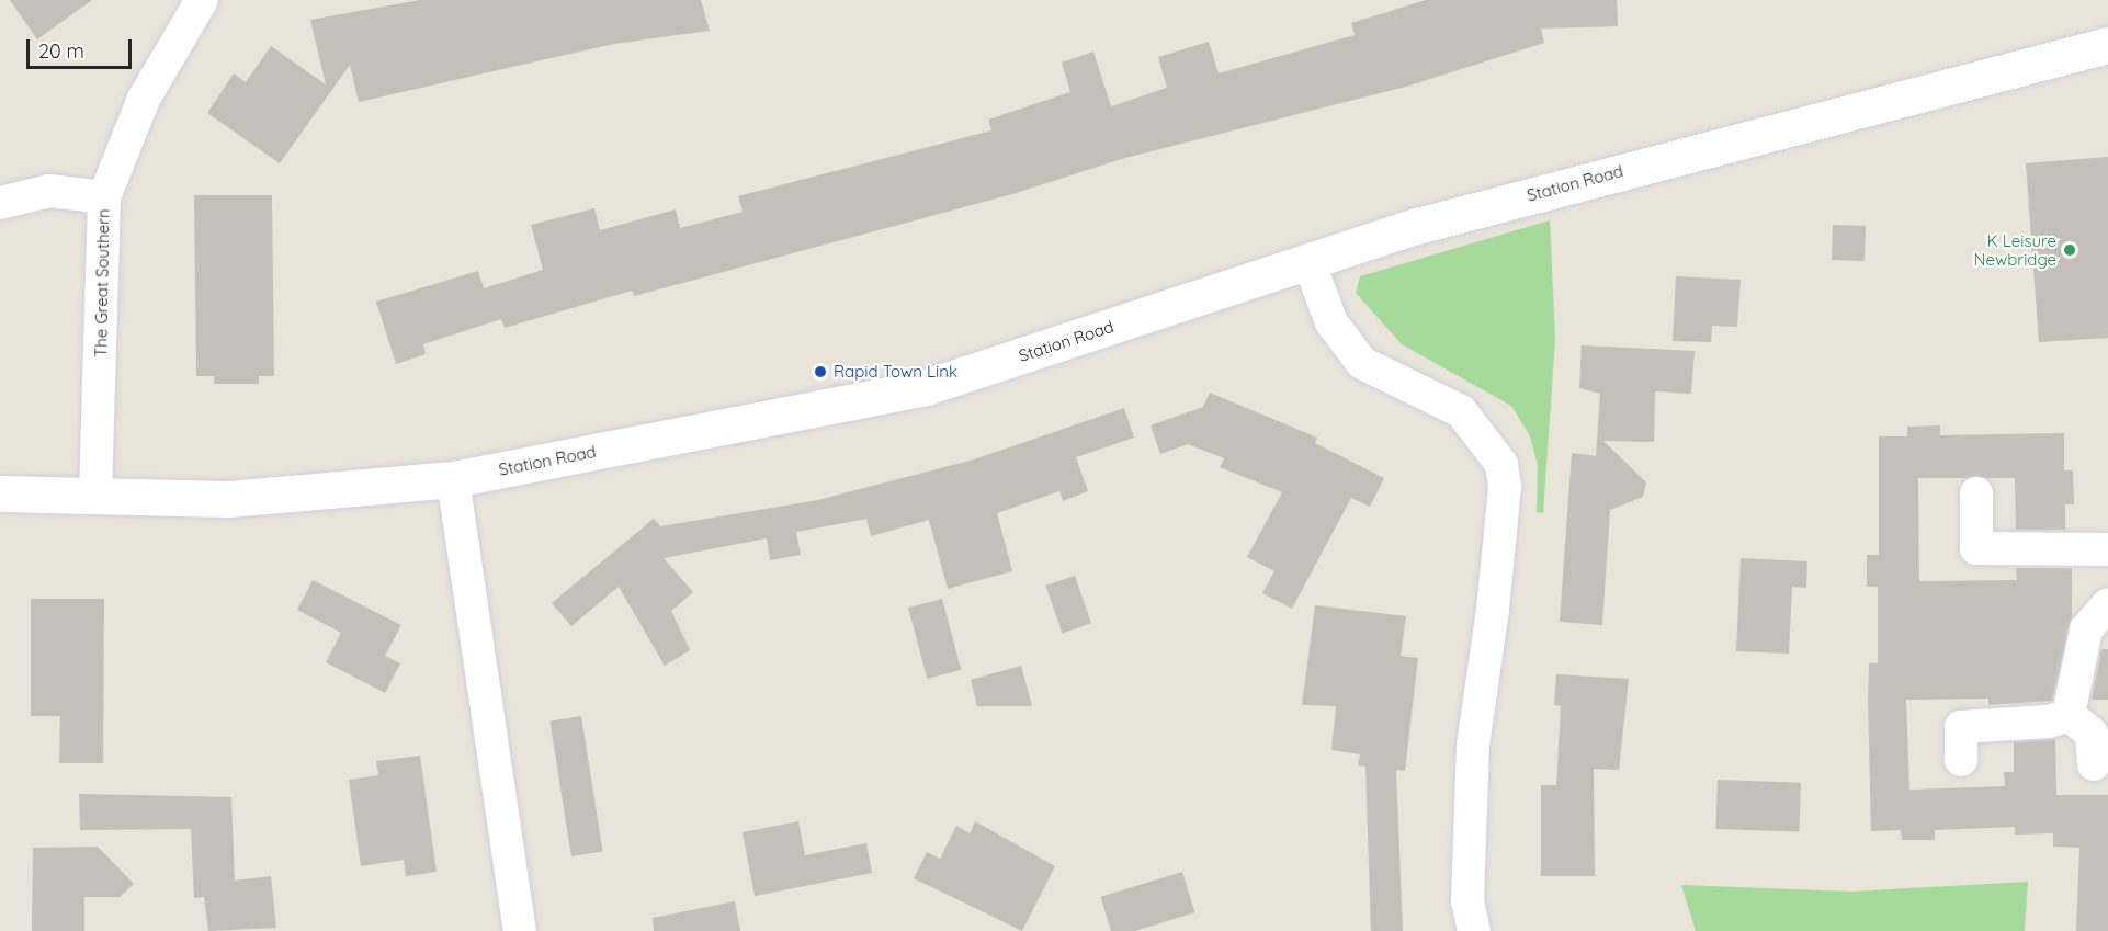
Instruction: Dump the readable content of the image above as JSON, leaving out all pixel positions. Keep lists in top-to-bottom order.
{
  "streets": {
    "main road": ["Station Road"],
    "street": ["The Great Southern"]
  },
  "crossings": [
    ["Station Road", "The Great Southern"]
  ],
  "places": ["K Leisure Newbridge", "Rapid Town Link"],
  "scale_bar": "20 m"
}
